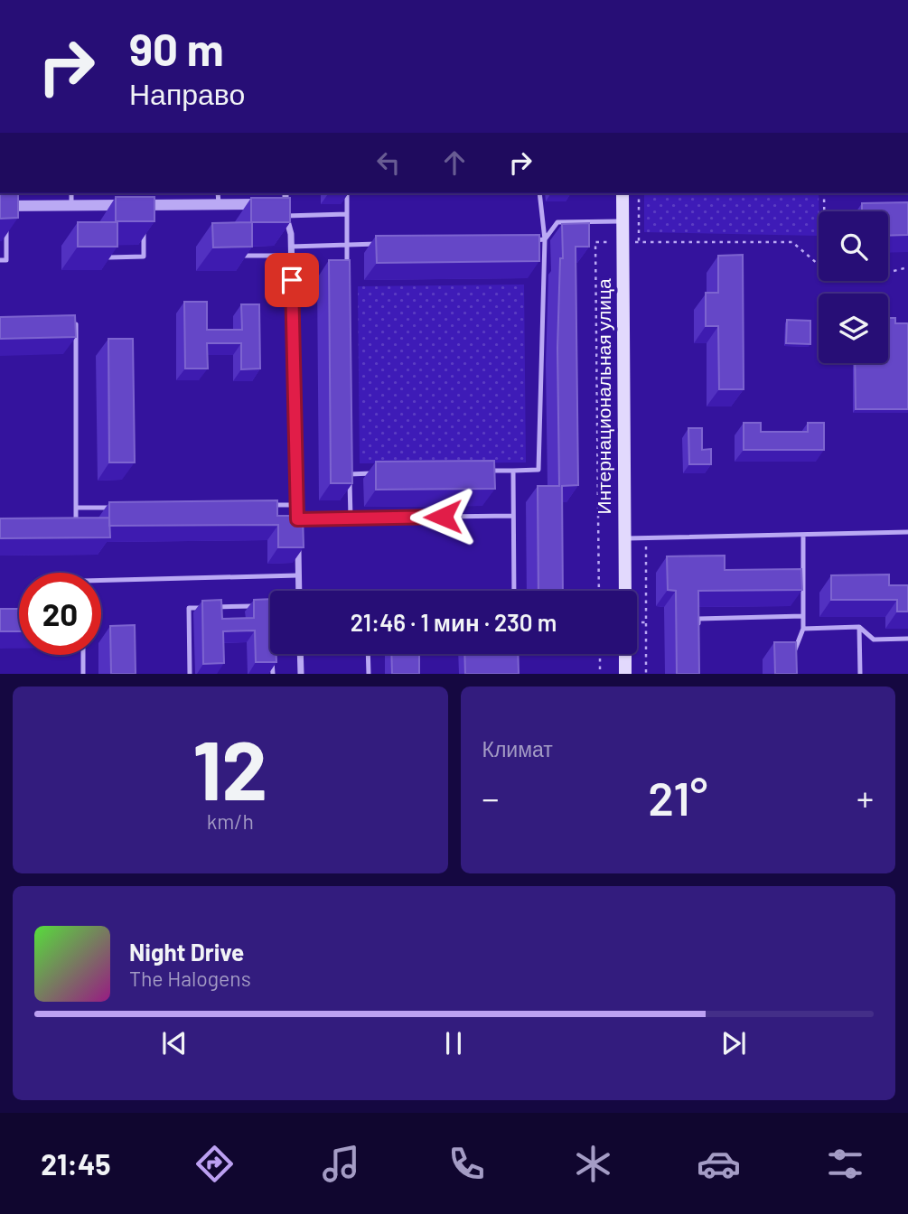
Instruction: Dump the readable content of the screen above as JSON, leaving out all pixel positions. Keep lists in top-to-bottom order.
{
  "streets": {
    "main road": ["Интернациональная улица"]
  },
  "page": {
    "turn": ["90 m", "Направо"],
    "limit": "20",
    "trip": "21:46 · 1 мин · 230 m",
    "tile": [
      ["12", "km/h"],
      "Климат"
    ],
    "heat": ["−", "21°", "+"],
    "song": ["Night Drive", "The Halogens"],
    "tabs": "21:45"
  }
}
